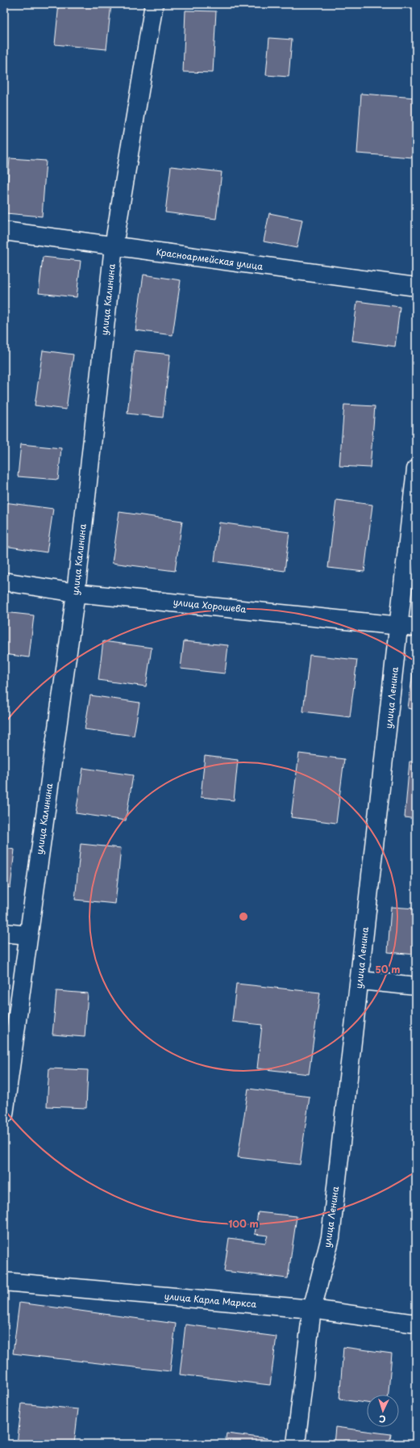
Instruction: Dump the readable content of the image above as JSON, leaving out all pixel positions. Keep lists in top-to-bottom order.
{
  "streets": {
    "street": [
      "Красноармейская улица",
      "улица Калинина",
      "улица Хорошева",
      "улица Ленина",
      "улица Карла Маркса"
    ]
  },
  "crossings": [
    ["Красноармейская улица", "улица Калинина"],
    ["улица Калинина", "улица Хорошева"],
    ["улица Хорошева", "улица Ленина"],
    ["улица Ленина", "улица Карла Маркса"]
  ],
  "north": "bottom",
  "rings": ["50 m", "100 m"]
}
